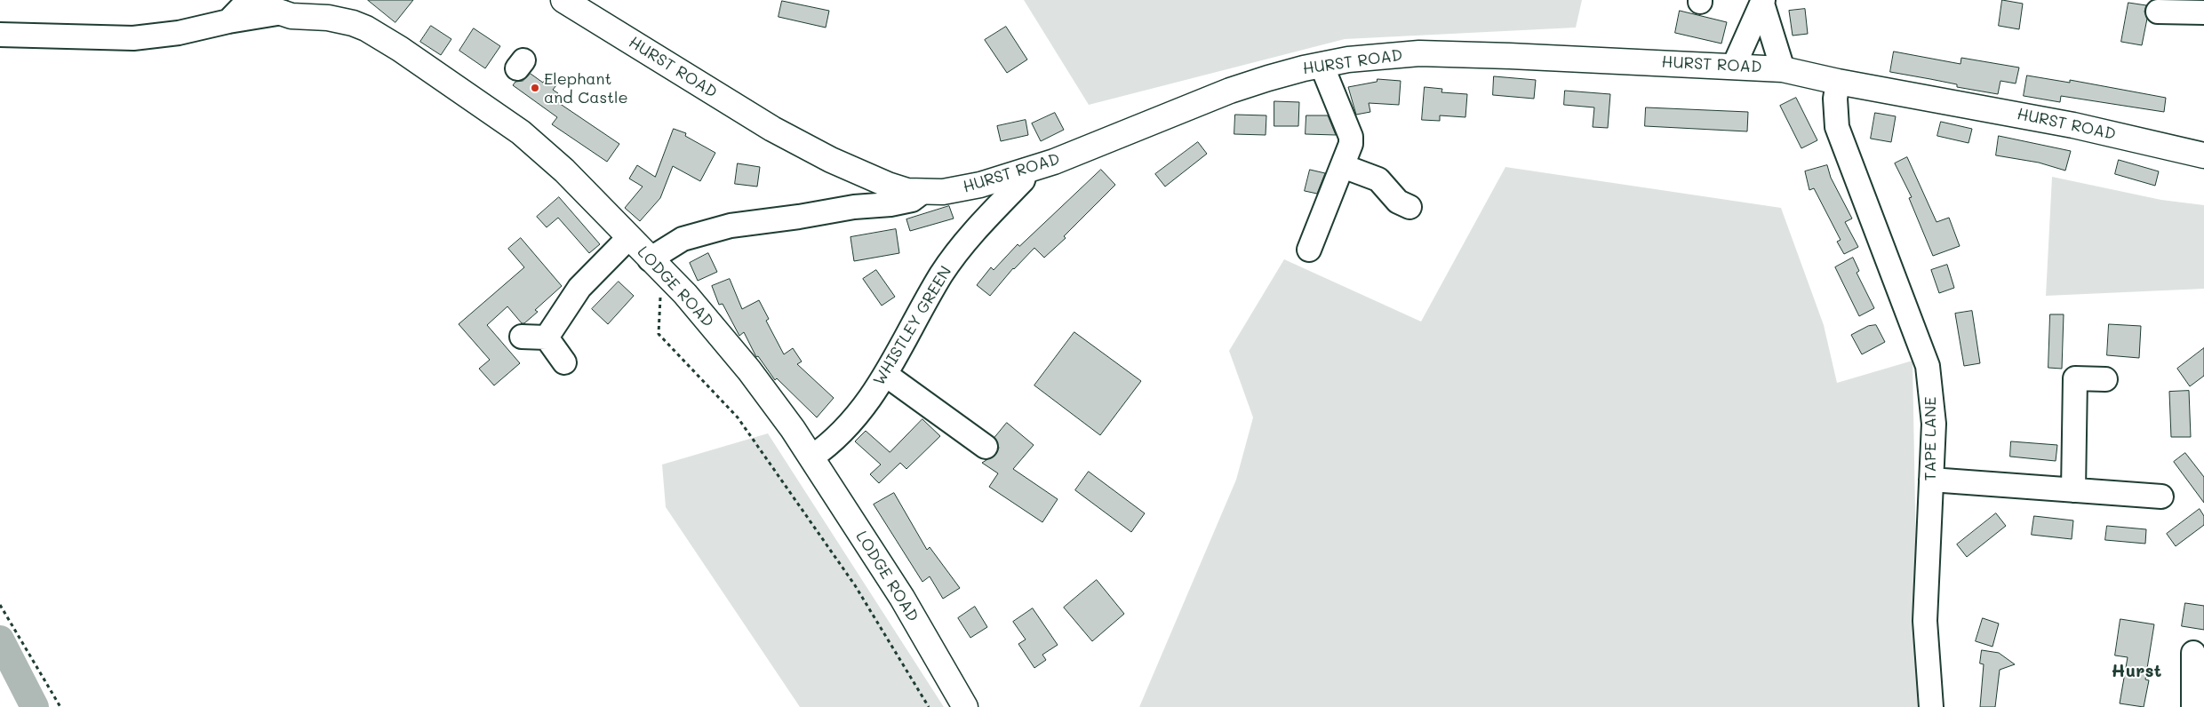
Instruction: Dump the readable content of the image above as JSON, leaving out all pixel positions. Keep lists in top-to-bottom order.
{
  "streets": {
    "main road": ["HURST ROAD", "LODGE ROAD"],
    "street": ["WHISTLEY GREEN", "TAPE LANE"]
  },
  "crossings": [
    ["HURST ROAD", "WHISTLEY GREEN"],
    ["HURST ROAD", "TAPE LANE"],
    ["LODGE ROAD", "WHISTLEY GREEN"]
  ],
  "districts": ["Hurst"],
  "places": ["Elephant and Castle"]
}
